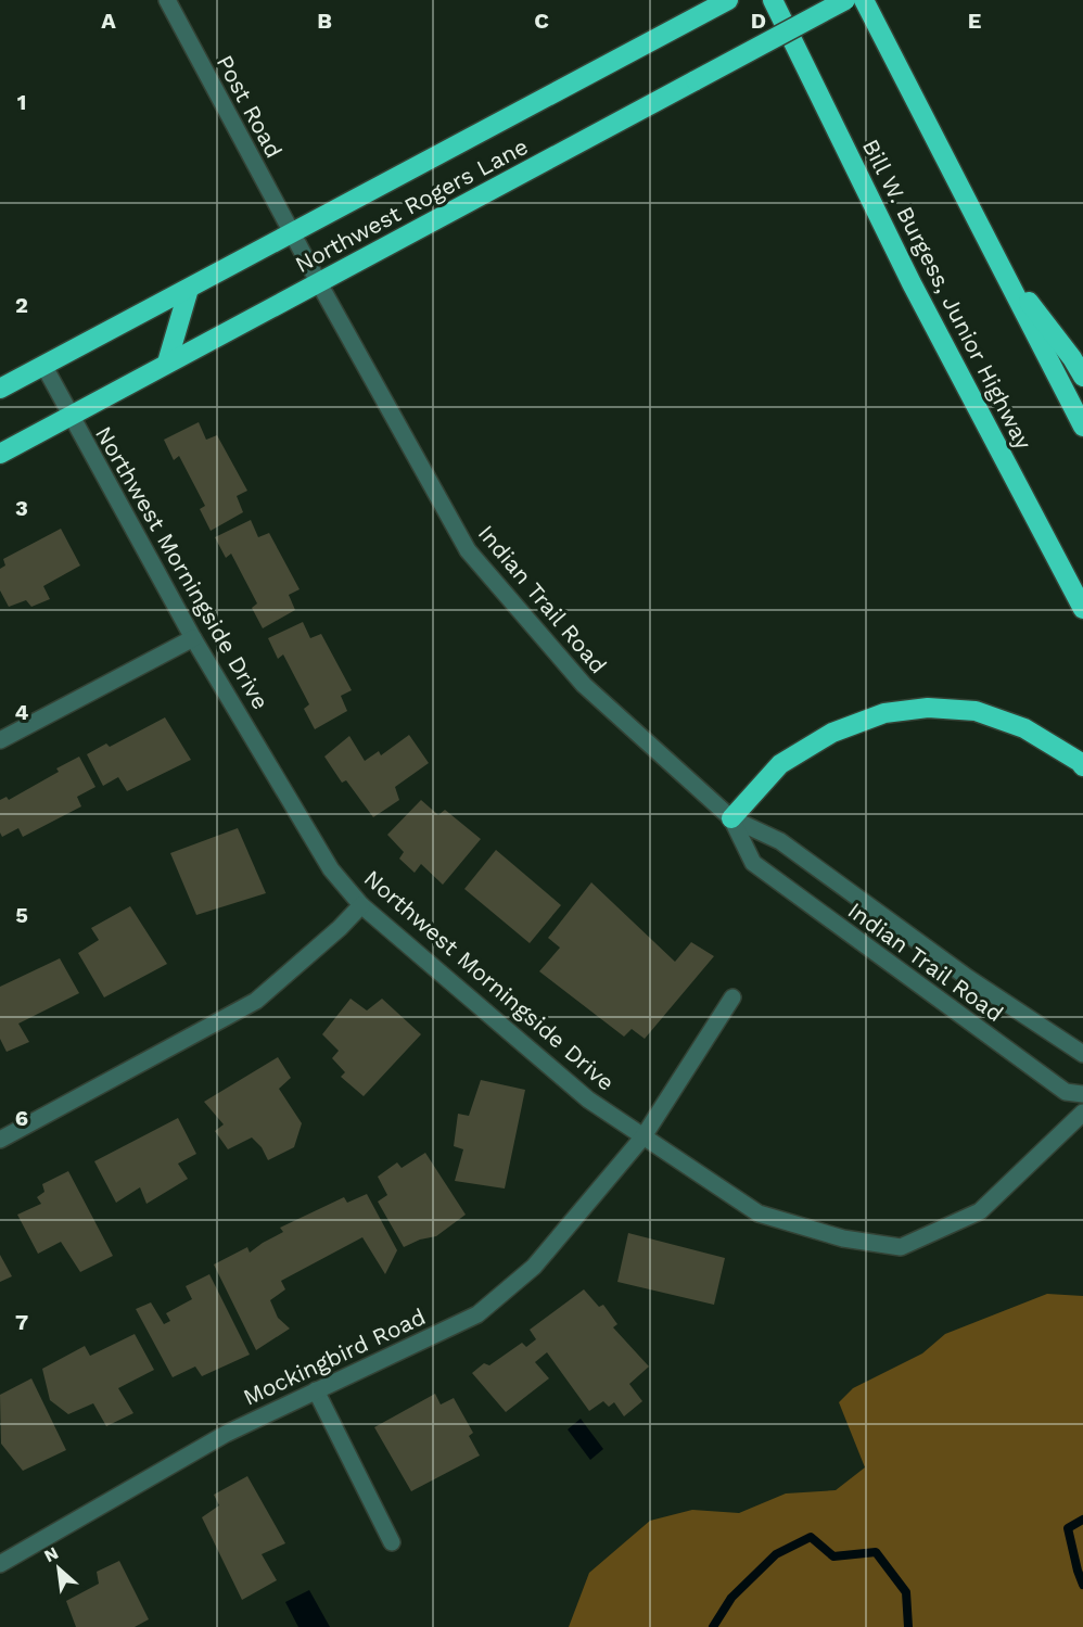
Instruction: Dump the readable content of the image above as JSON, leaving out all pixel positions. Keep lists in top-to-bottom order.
{
  "streets": {
    "highway": ["Northwest Rogers Lane", "Bill W. Burgess, Junior Highway"],
    "street": [
      "Post Road",
      "Northwest Morningside Drive",
      "Indian Trail Road",
      "Mockingbird Road"
    ]
  },
  "crossings": [
    ["Post Road", "Northwest Rogers Lane"],
    ["Post Road", "Indian Trail Road"],
    ["Northwest Rogers Lane", "Northwest Morningside Drive"],
    ["Northwest Rogers Lane", "Indian Trail Road"],
    ["Northwest Morningside Drive", "Mockingbird Road"]
  ],
  "north": "top left",
  "grid": {
    "columns": [
      "A",
      "B",
      "C",
      "D",
      "E"
    ],
    "rows": [
      "1",
      "2",
      "3",
      "4",
      "5",
      "6",
      "7"
    ]
  }
}
